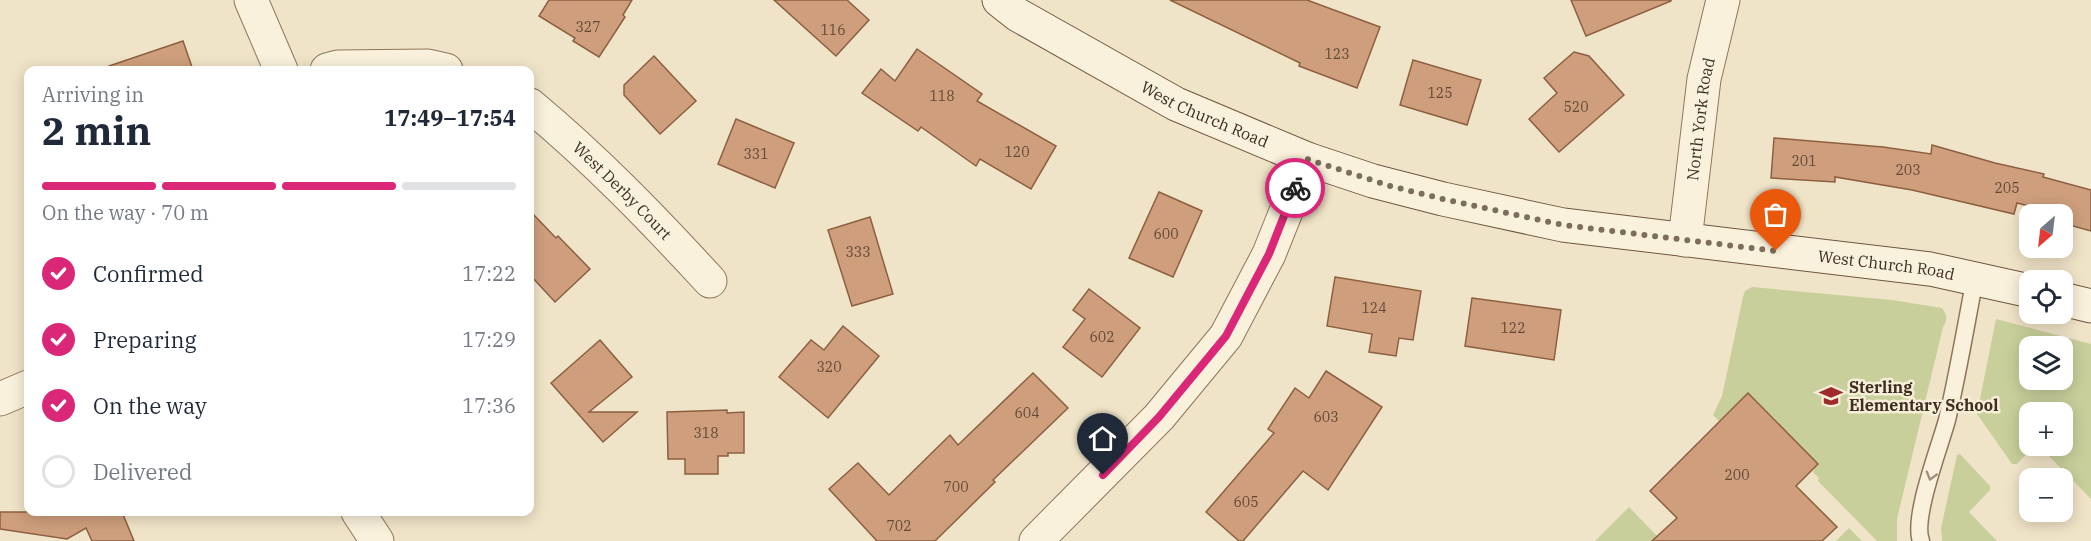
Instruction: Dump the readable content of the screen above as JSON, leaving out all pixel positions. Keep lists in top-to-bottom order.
{
  "streets": {
    "street": ["West Church Road", "North York Road", "West Derby Court"]
  },
  "crossings": [
    ["West Church Road", "North York Road"]
  ],
  "places": {
    "school or university": ["Sterling Elementary School"]
  },
  "house_numbers": [
    "327",
    "116",
    "123",
    "125",
    "118",
    "520",
    "120",
    "331",
    "201",
    "203",
    "205",
    "600",
    "333",
    "124",
    "122",
    "602",
    "320",
    "604",
    "603",
    "318",
    "200",
    "700",
    "605",
    "702"
  ],
  "north": "bottom left",
  "page": {
    "heading": ["2 min", "Arriving in", "17:49–17:54"],
    "bar": "On the way · 70 m",
    "map_buttons": ["+", "−"],
    "list": [
      ["Confirmed", "17:22"],
      ["Preparing", "17:29"],
      ["On the way", "17:36"],
      "Delivered"
    ]
  }
}
